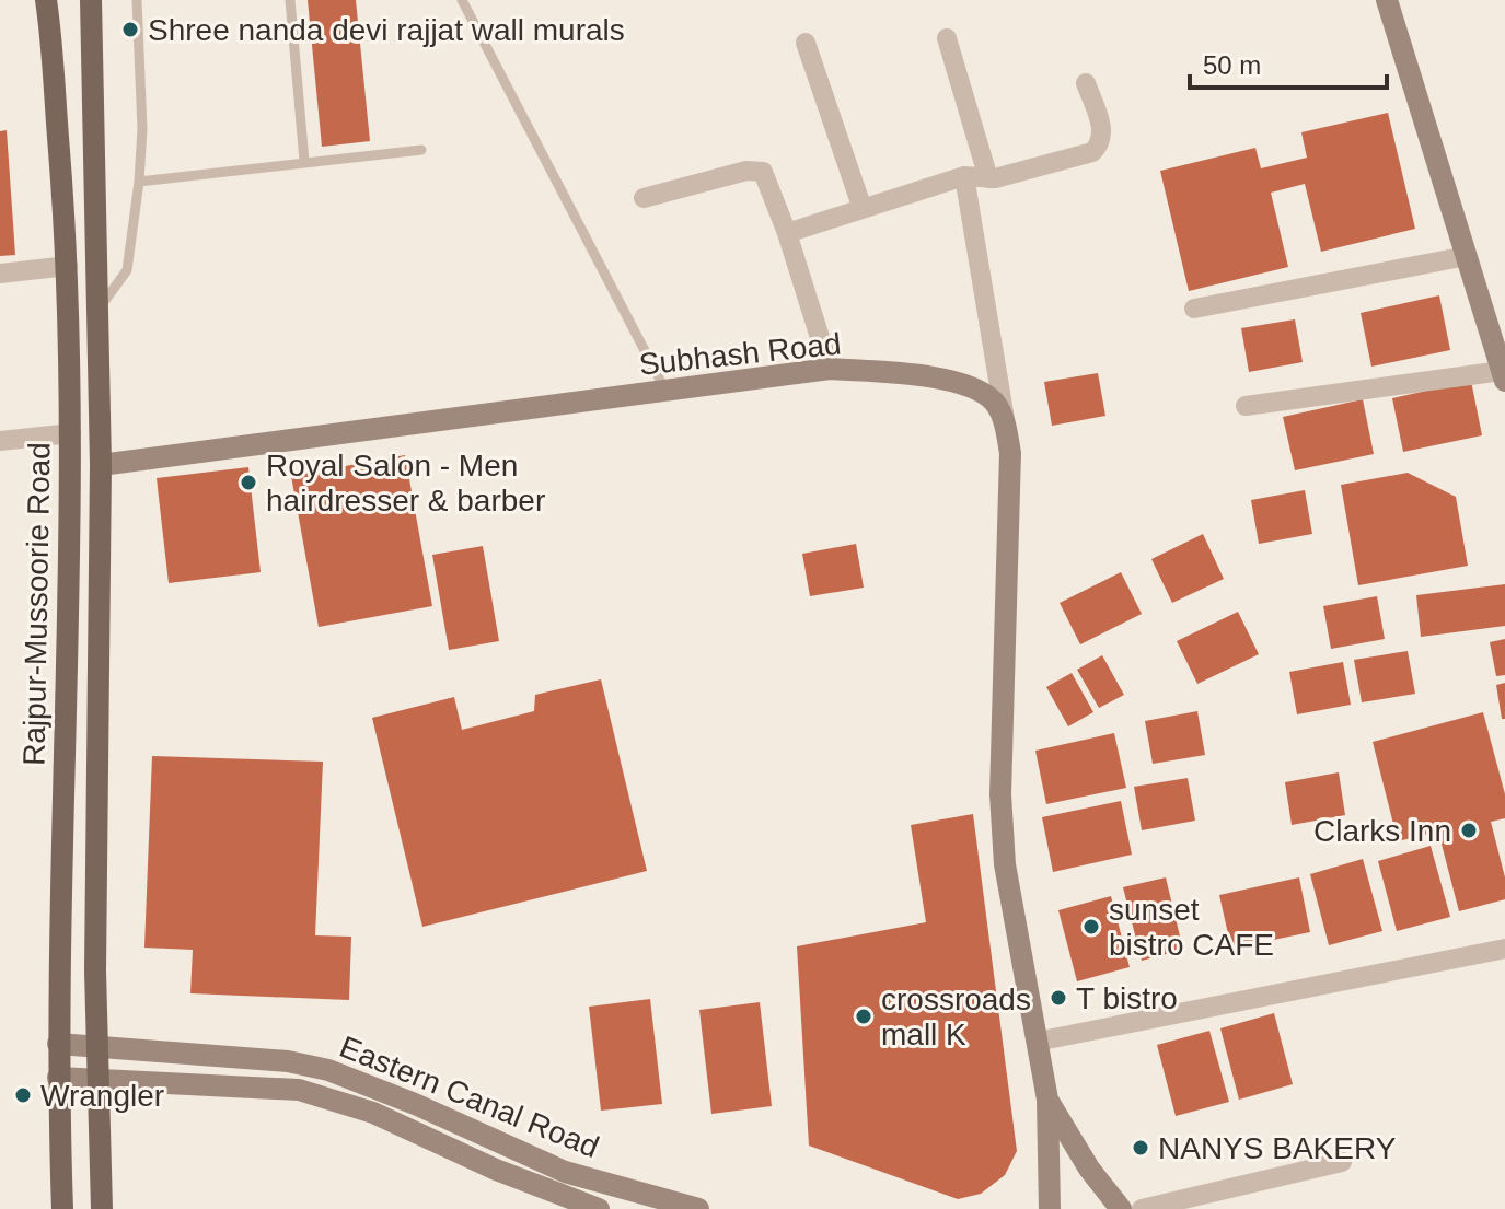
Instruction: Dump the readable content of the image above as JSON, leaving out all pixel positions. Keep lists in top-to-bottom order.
{
  "streets": {
    "main road": ["Rajpur-Mussoorie Road"],
    "street": ["Subhash Road", "Eastern Canal Road"]
  },
  "crossings": [
    ["Subhash Road", "Rajpur-Mussoorie Road"],
    ["Rajpur-Mussoorie Road", "Eastern Canal Road"]
  ],
  "places": [
    "Shree nanda devi rajjat wall murals",
    "Royal Salon - Men hairdresser & barber",
    "Clarks Inn",
    "sunset bistro CAFE",
    "T bistro",
    "crossroads mall K",
    "Wrangler",
    "NANYS BAKERY"
  ],
  "scale_bar": "50 m"
}
